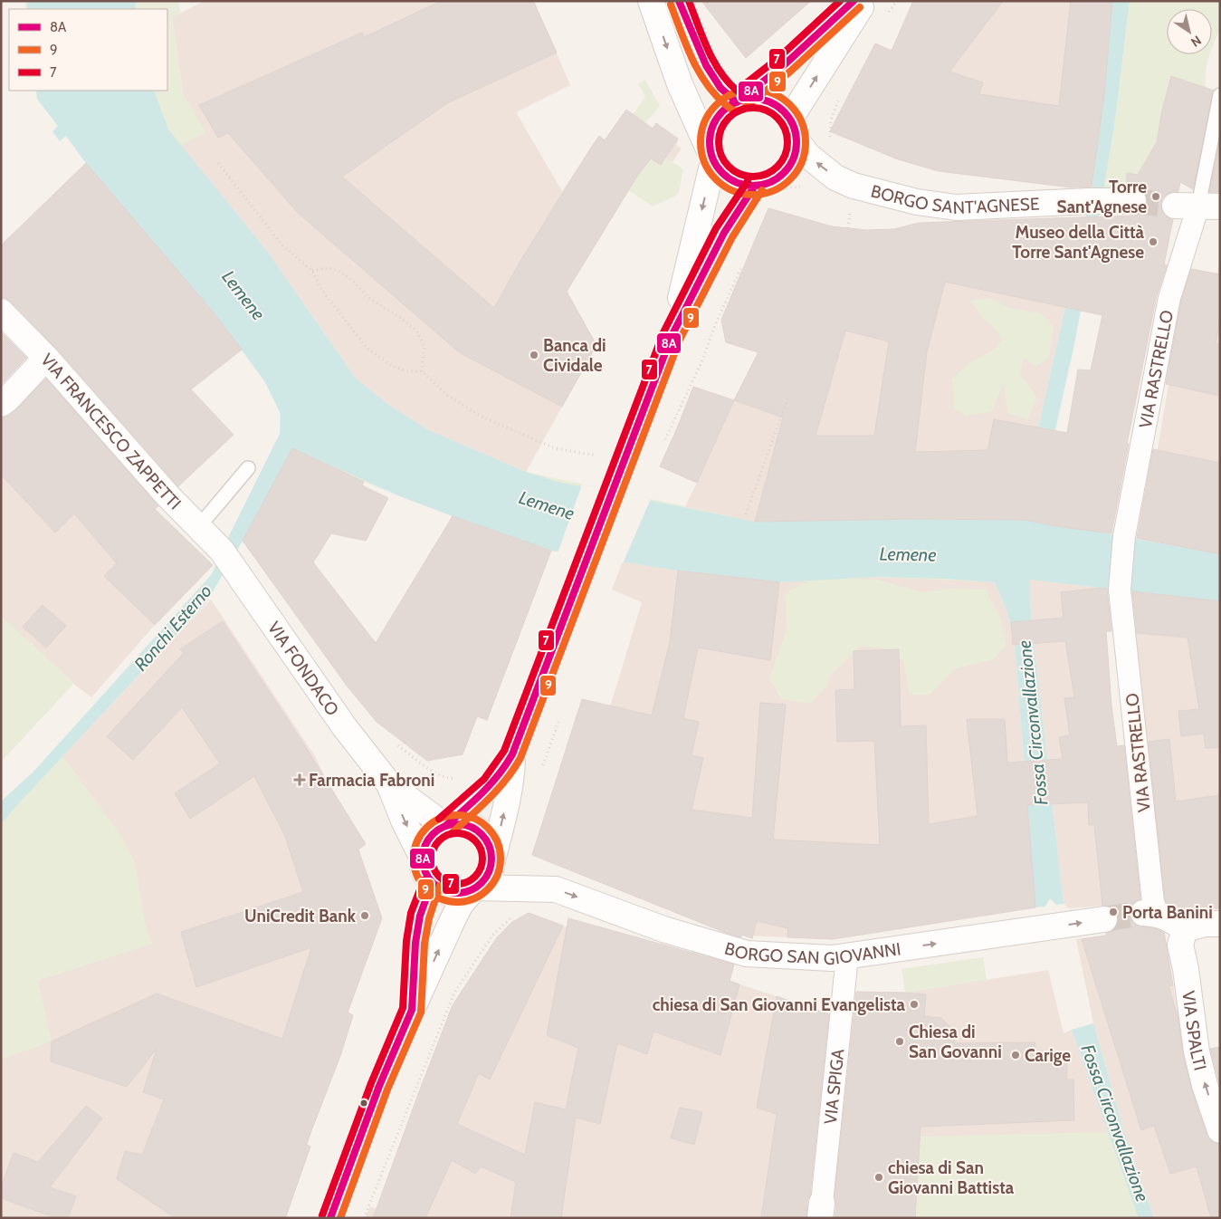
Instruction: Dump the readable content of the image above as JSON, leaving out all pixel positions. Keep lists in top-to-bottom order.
{
  "streets": {
    "main road": [
      "BORGO SANT'AGNESE",
      "VIA FRANCESCO ZAPPETTI",
      "VIA FONDACO",
      "BORGO SAN GIOVANNI",
      "VIA SPALTI"
    ],
    "street": ["VIA RASTRELLO", "VIA SPIGA"]
  },
  "crossings": [
    ["VIA FRANCESCO ZAPPETTI", "VIA FONDACO"],
    ["VIA FONDACO", "BORGO SAN GIOVANNI"],
    ["BORGO SAN GIOVANNI", "VIA SPIGA"]
  ],
  "one_way": ["BORGO SANT'AGNESE", "BORGO SAN GIOVANNI", "VIA SPALTI"],
  "water": ["Lemene", "Ronchi Esterno", "Fossa Circonvallazione"],
  "places": {
    "other": [
      "Torre Sant'Agnese",
      "Museo della Città Torre Sant'Agnese",
      "Banca di Cividale",
      "Porta Banini",
      "UniCredit Bank",
      "chiesa di San Giovanni Evangelista",
      "Chiesa di San Govanni",
      "Carige",
      "chiesa di San Giovanni Battista"
    ],
    "health": ["Farmacia Fabroni"]
  },
  "lines": ["transit line 8A", "transit line 7", "transit line 9"],
  "legend": ["8A", "9", "7"],
  "north": "bottom right"
}
